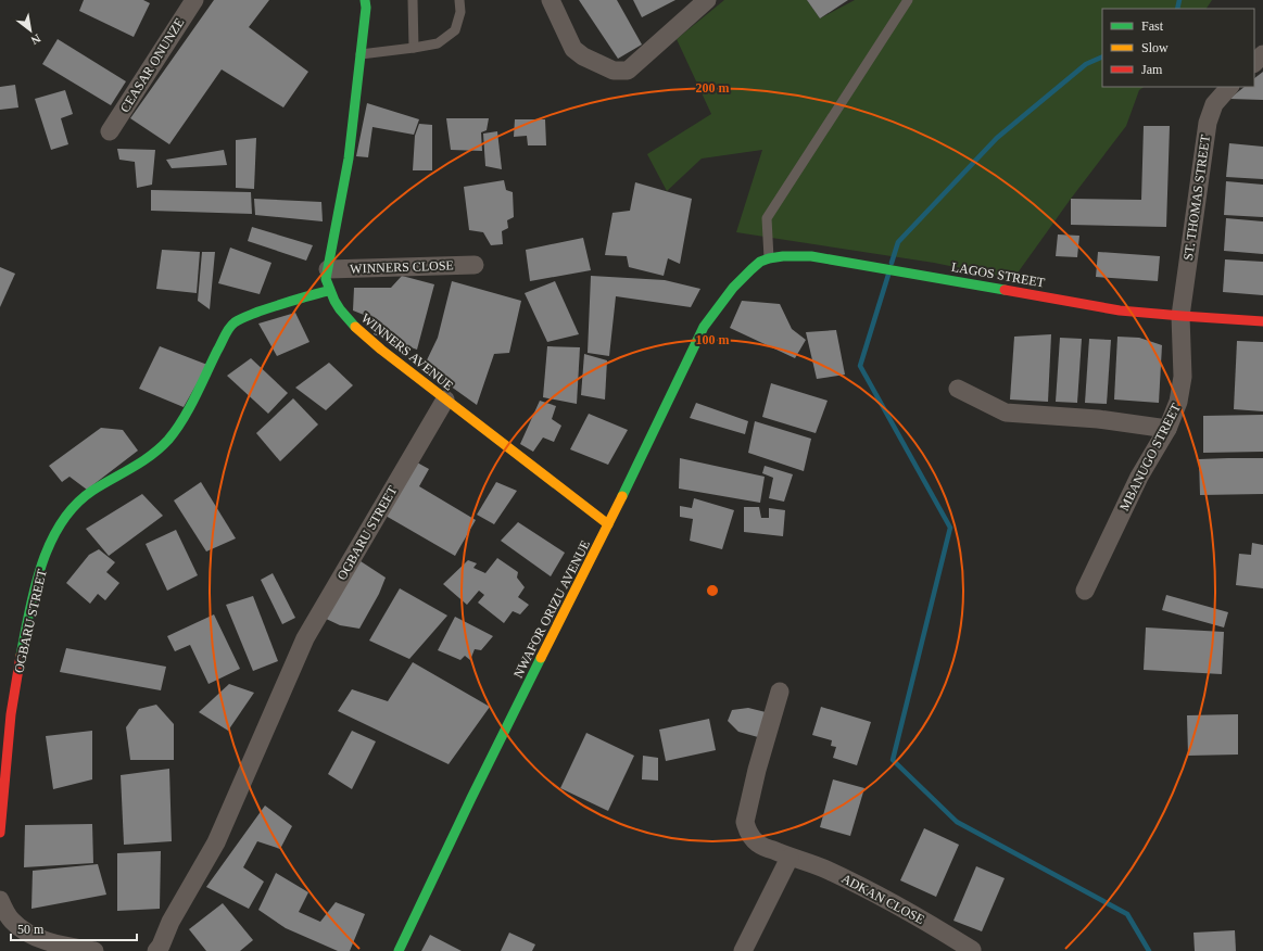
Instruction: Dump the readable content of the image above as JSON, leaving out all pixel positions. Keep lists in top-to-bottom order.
{
  "streets": {
    "street": [
      "CEASAR ONUNZE",
      "ST. THOMAS STREET",
      "WINNERS CLOSE",
      "LAGOS STREET",
      "WINNERS AVENUE",
      "MBANUGO STREET",
      "OGBARU STREET",
      "NWAFOR ORIZU AVENUE",
      "ADKAN CLOSE"
    ]
  },
  "crossings": [
    ["ST. THOMAS STREET", "LAGOS STREET"],
    ["ST. THOMAS STREET", "MBANUGO STREET"],
    ["LAGOS STREET", "MBANUGO STREET"],
    ["LAGOS STREET", "NWAFOR ORIZU AVENUE"],
    ["WINNERS AVENUE", "OGBARU STREET"],
    ["WINNERS AVENUE", "NWAFOR ORIZU AVENUE"]
  ],
  "legend": ["Fast", "Slow", "Jam"],
  "scale_bar": "50 m",
  "north": "bottom right",
  "rings": ["200 m", "100 m"]
}
